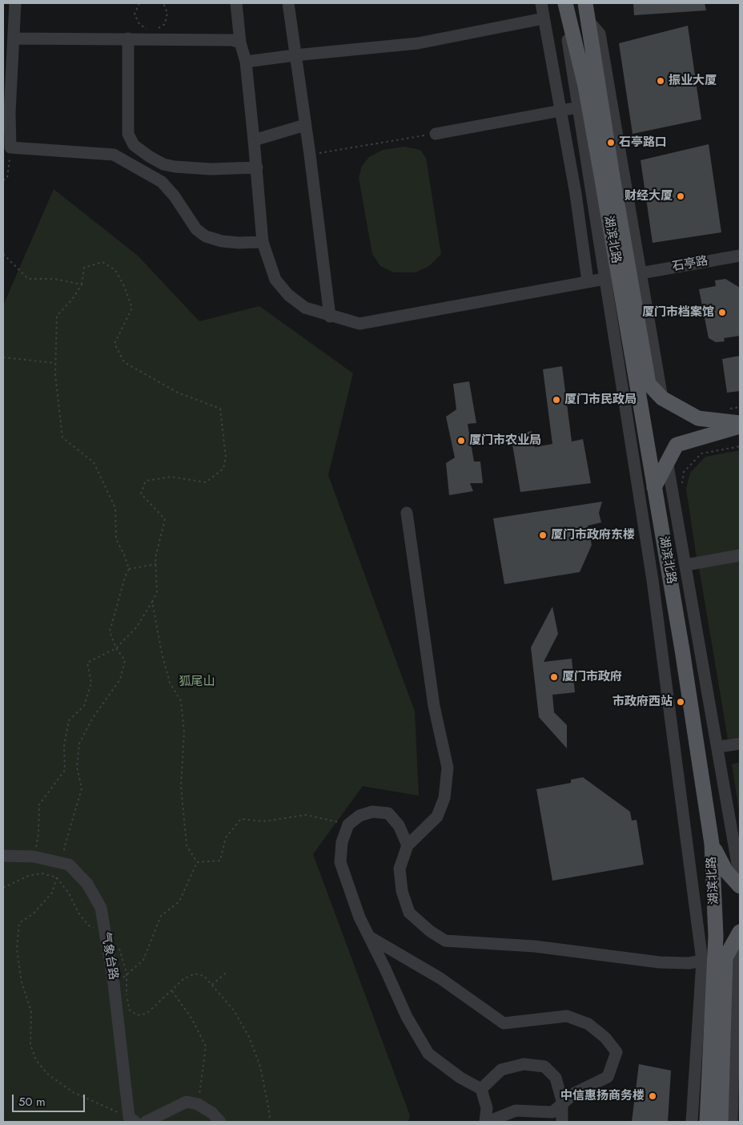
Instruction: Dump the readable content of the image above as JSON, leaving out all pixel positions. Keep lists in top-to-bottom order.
{
  "streets": {
    "main road": ["湖滨北路"],
    "street": ["石亭路", "气象台路"]
  },
  "parks": ["狐尾山"],
  "places": [
    "振业大厦",
    "石亭路口",
    "财经大厦",
    "厦门市档案馆",
    "厦门市民政局",
    "厦门市农业局",
    "厦门市政府东楼",
    "厦门市政府",
    "市政府西站",
    "中信惠扬商务楼"
  ],
  "scale_bar": "50 m"
}
